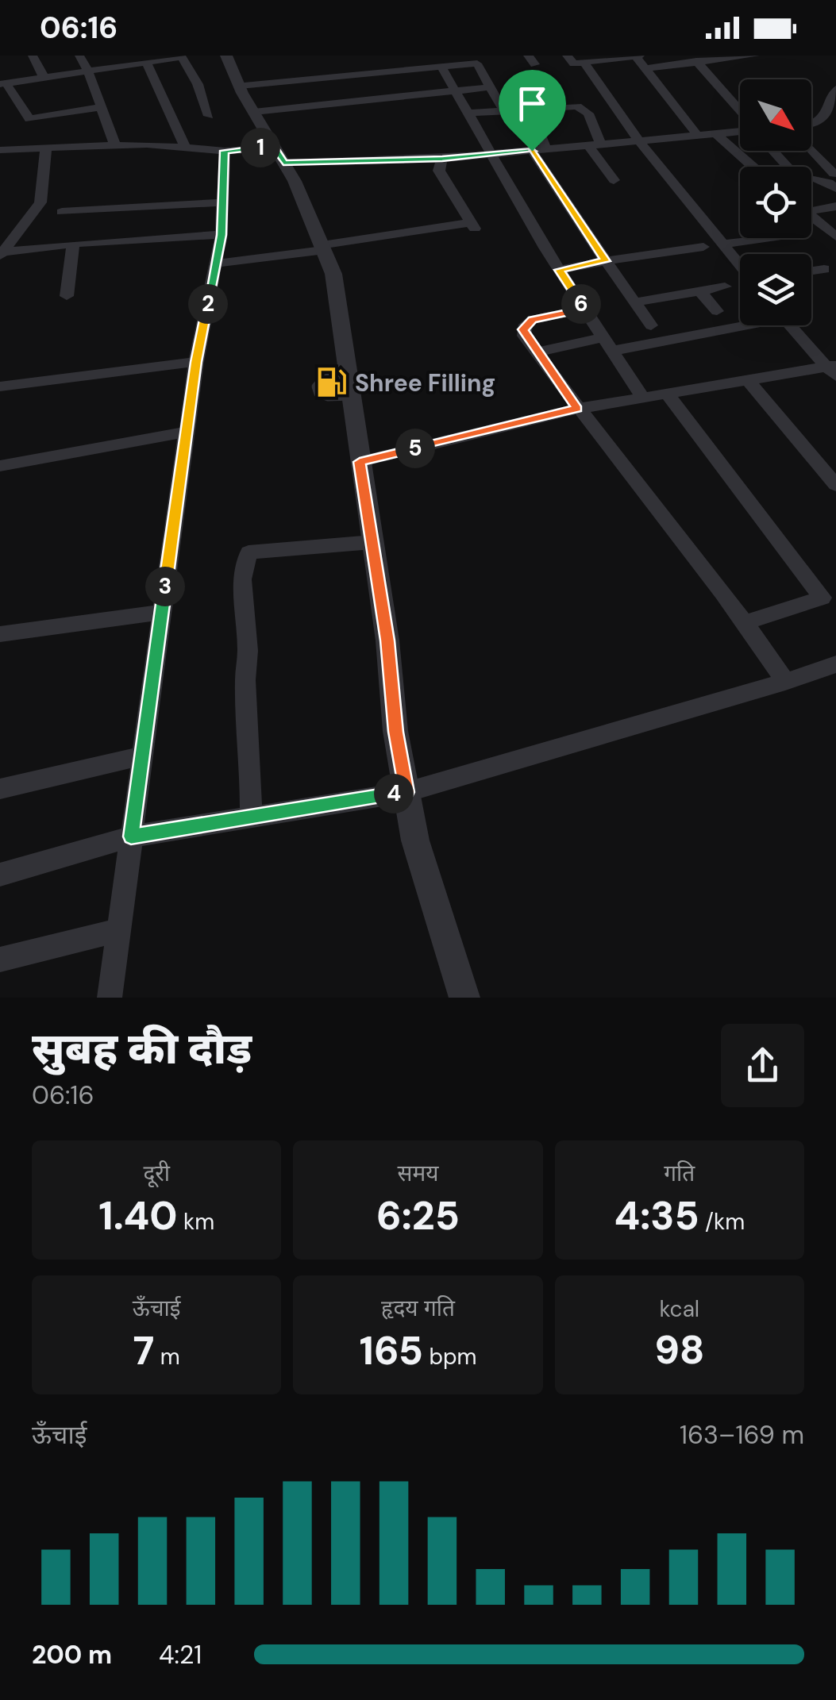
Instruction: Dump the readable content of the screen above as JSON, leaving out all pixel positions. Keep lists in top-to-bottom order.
{
  "places": {
    "fuel station": ["Shree Filling"]
  },
  "north": "bottom right",
  "page": {
    "status": "06:16",
    "pins": [
      "1",
      "2",
      "6",
      "5",
      "3",
      "4"
    ],
    "heading": ["सुबह की दौड़", "06:16"],
    "stats": [
      ["दूरी", "1.40 km"],
      ["समय", "6:25"],
      ["गति", "4:35 /km"],
      ["ऊँचाई", "7 m"],
      ["हृदय गति", "165 bpm"],
      ["kcal", "98"]
    ],
    "chart": ["ऊँचाई", "163–169 m"],
    "list": [
      {
        "name": "200 m",
        "note": "4:21"
      }
    ]
  }
}
